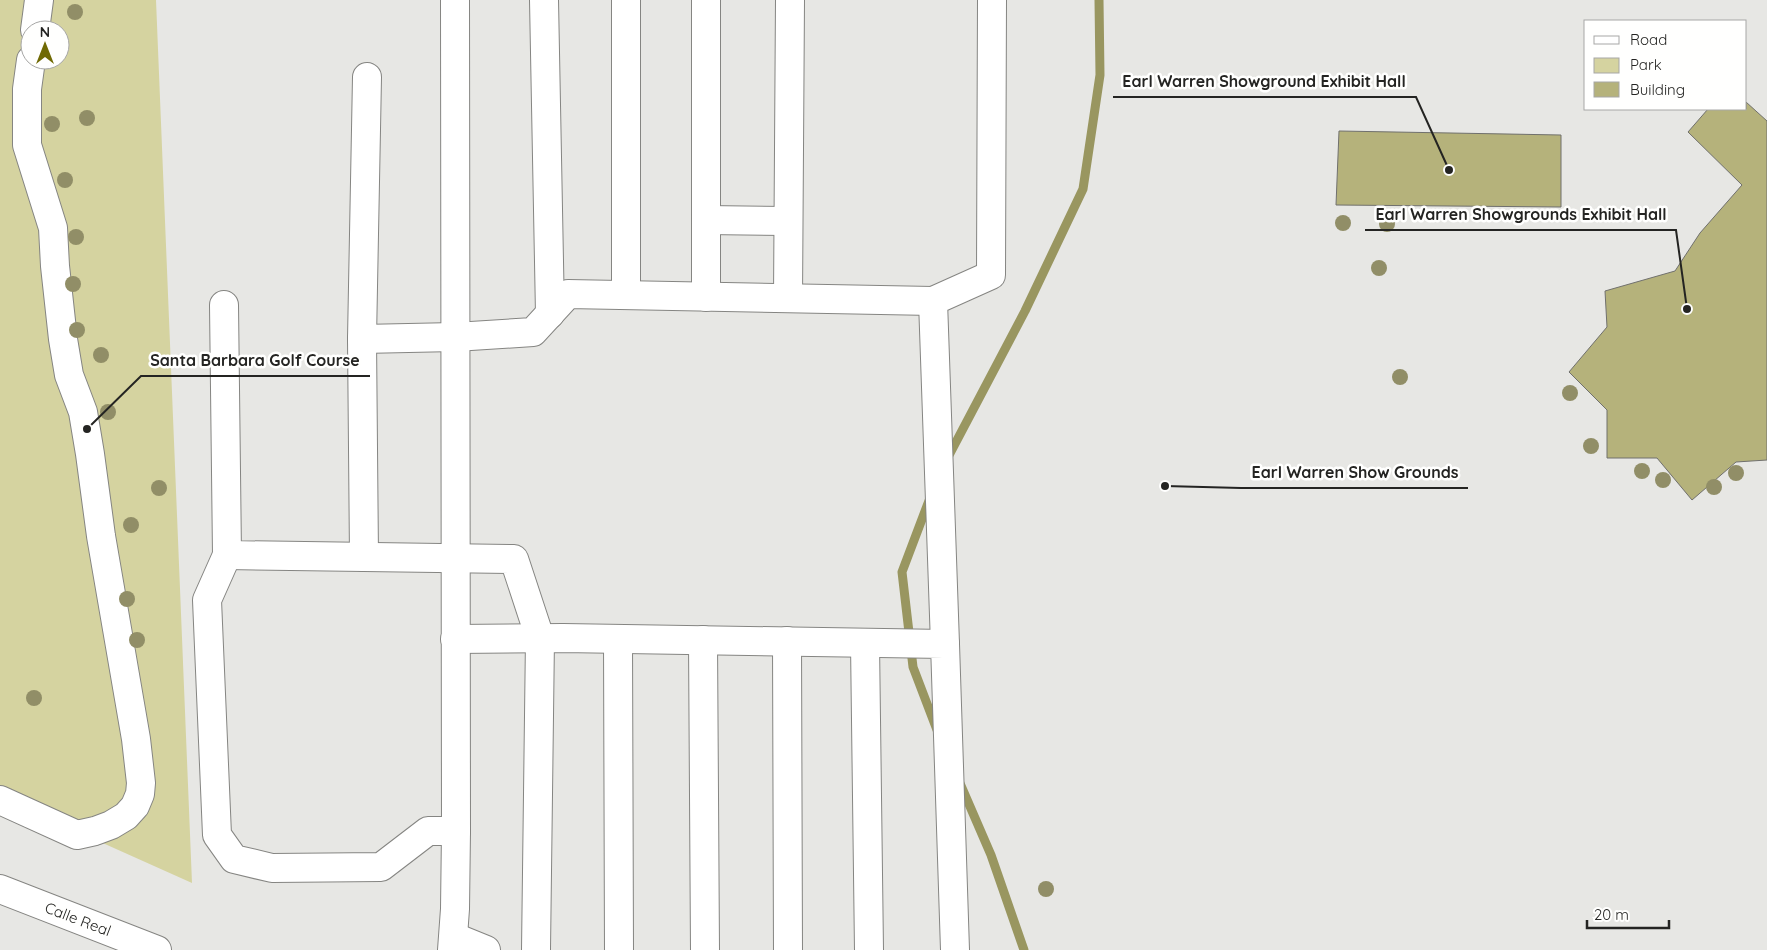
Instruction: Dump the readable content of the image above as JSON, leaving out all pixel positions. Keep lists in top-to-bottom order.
{
  "streets": {
    "street": ["Calle Real"]
  },
  "places": [
    "Earl Warren Showground Exhibit Hall",
    "Earl Warren Showgrounds Exhibit Hall",
    "Santa Barbara Golf Course",
    "Earl Warren Show Grounds"
  ],
  "legend": ["Road", "Park", "Building"],
  "scale_bar": "20 m",
  "north": "top"
}
